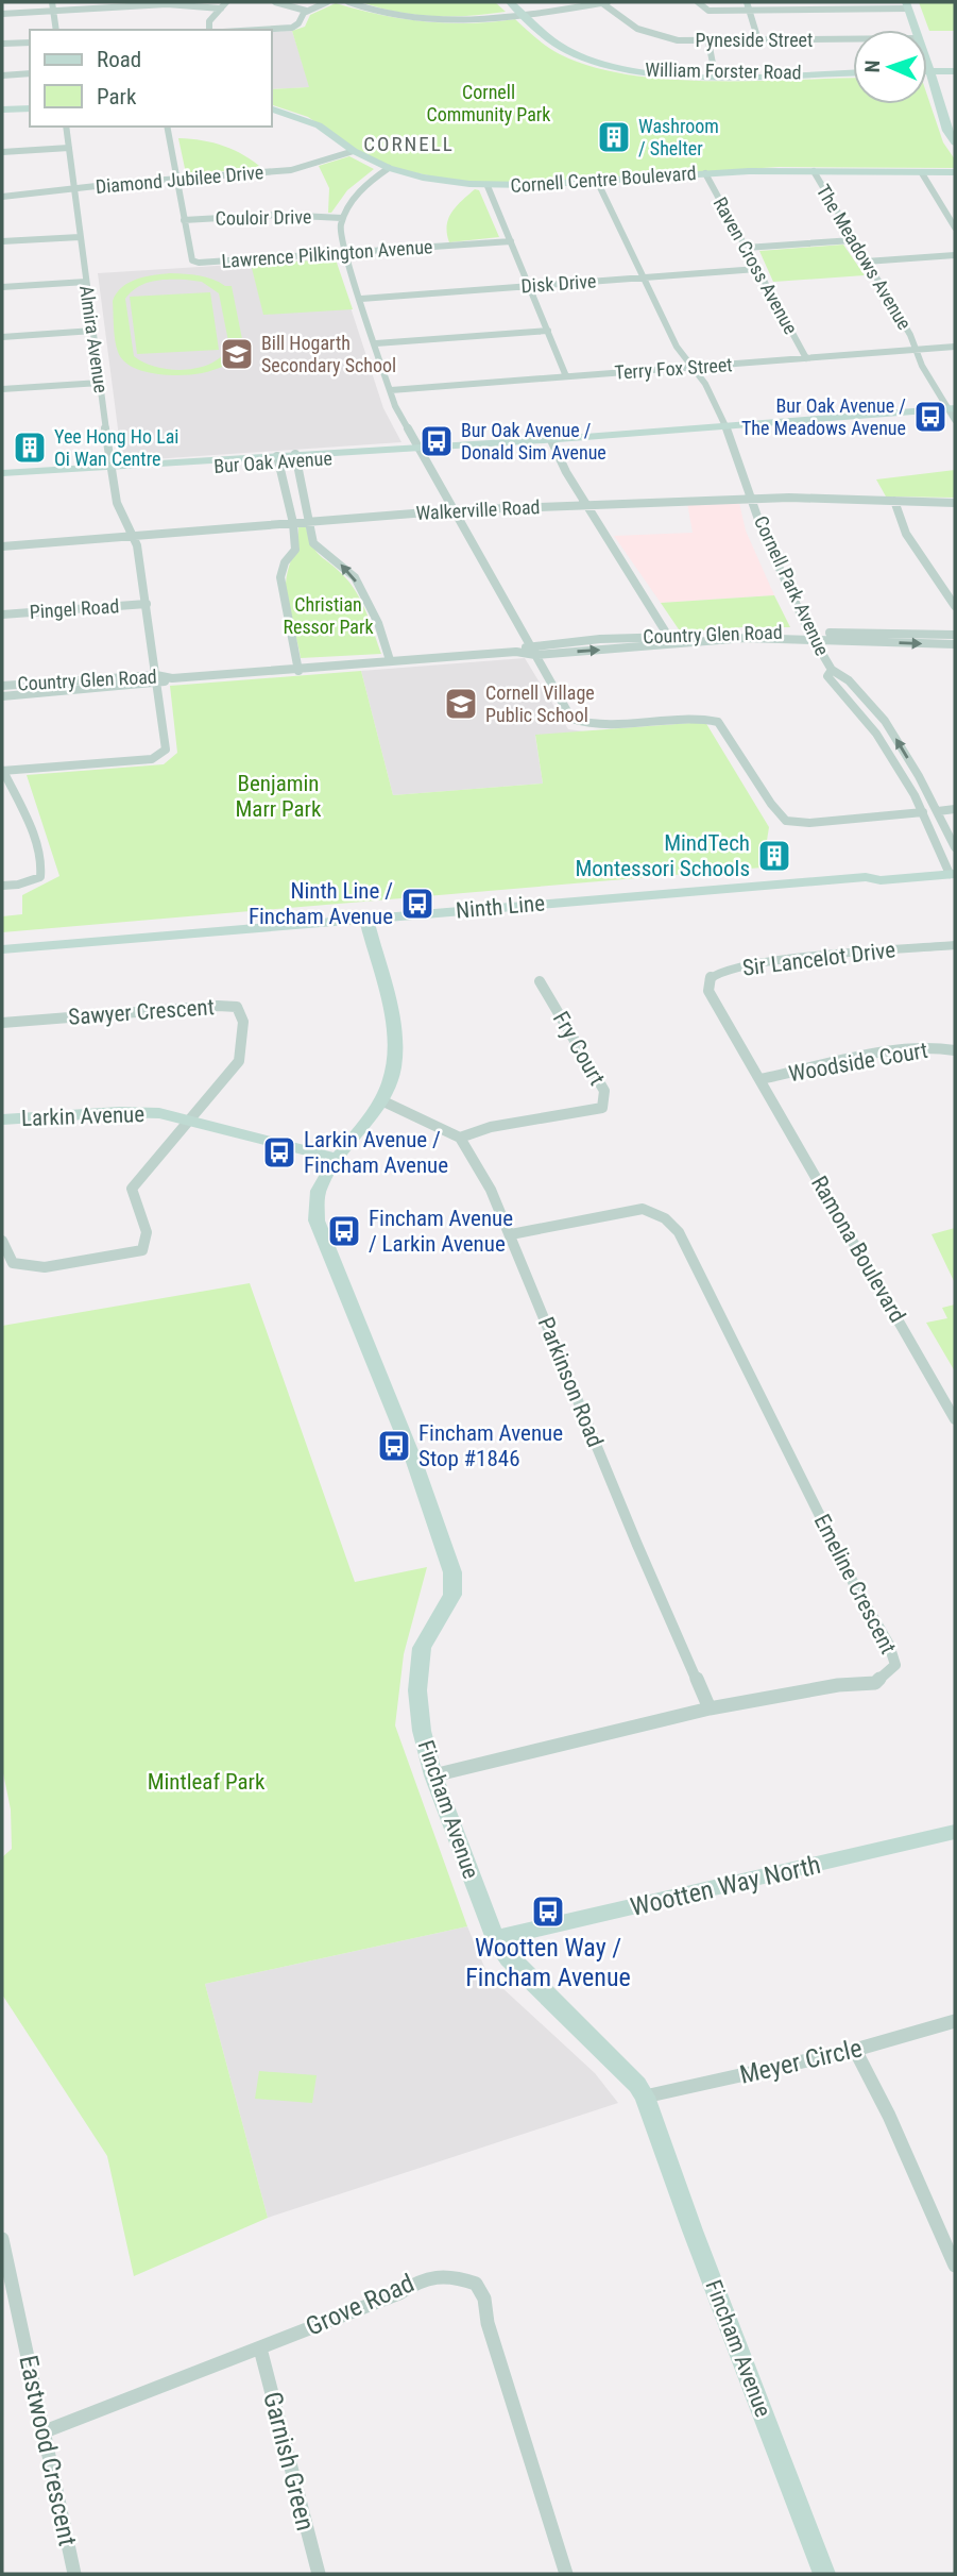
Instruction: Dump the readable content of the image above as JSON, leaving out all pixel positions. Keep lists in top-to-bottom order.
{
  "streets": {
    "street": [
      "Pyneside Street",
      "William Forster Road",
      "Diamond Jubilee Drive",
      "Cornell Centre Boulevard",
      "Couloir Drive",
      "Lawrence Pilkington Avenue",
      "The Meadows Avenue",
      "Raven Cross Avenue",
      "Disk Drive",
      "Almira Avenue",
      "Terry Fox Street",
      "Bur Oak Avenue",
      "Walkerville Road",
      "Cornell Park Avenue",
      "Pingel Road",
      "Country Glen Road",
      "Ninth Line",
      "Sir Lancelot Drive",
      "Sawyer Crescent",
      "Fry Court",
      "Woodside Court",
      "Larkin Avenue",
      "Ramona Boulevard",
      "Parkinson Road",
      "Emeline Crescent",
      "Fincham Avenue",
      "Wootten Way North",
      "Meyer Circle",
      "Grove Road",
      "Eastwood Crescent",
      "Garnish Green"
    ]
  },
  "crossings": [
    ["Diamond Jubilee Drive", "Cornell Centre Boulevard"],
    ["Diamond Jubilee Drive", "Lawrence Pilkington Avenue"],
    ["Diamond Jubilee Drive", "Almira Avenue"],
    ["Cornell Centre Boulevard", "The Meadows Avenue"],
    ["Cornell Centre Boulevard", "Raven Cross Avenue"],
    ["Cornell Centre Boulevard", "Cornell Park Avenue"],
    ["Couloir Drive", "Lawrence Pilkington Avenue"],
    ["The Meadows Avenue", "Terry Fox Street"],
    ["The Meadows Avenue", "Bur Oak Avenue"],
    ["Raven Cross Avenue", "Disk Drive"],
    ["Raven Cross Avenue", "Terry Fox Street"],
    ["Disk Drive", "Cornell Park Avenue"],
    ["Almira Avenue", "Bur Oak Avenue"],
    ["Almira Avenue", "Walkerville Road"],
    ["Almira Avenue", "Pingel Road"],
    ["Almira Avenue", "Country Glen Road"],
    ["Terry Fox Street", "Cornell Park Avenue"],
    ["Bur Oak Avenue", "Cornell Park Avenue"],
    ["Walkerville Road", "Cornell Park Avenue"],
    ["Cornell Park Avenue", "Country Glen Road"],
    ["Cornell Park Avenue", "Ninth Line"],
    ["Ninth Line", "Fincham Avenue"],
    ["Sir Lancelot Drive", "Woodside Court"],
    ["Sir Lancelot Drive", "Ramona Boulevard"],
    ["Sawyer Crescent", "Larkin Avenue"],
    ["Fry Court", "Parkinson Road"],
    ["Woodside Court", "Ramona Boulevard"],
    ["Larkin Avenue", "Fincham Avenue"],
    ["Parkinson Road", "Emeline Crescent"],
    ["Emeline Crescent", "Fincham Avenue"],
    ["Fincham Avenue", "Wootten Way North"],
    ["Fincham Avenue", "Meyer Circle"],
    ["Grove Road", "Eastwood Crescent"],
    ["Grove Road", "Garnish Green"]
  ],
  "districts": ["CORNELL"],
  "parks": [
    "Cornell Community Park",
    "Christian Ressor Park",
    "Benjamin Marr Park",
    "Mintleaf Park"
  ],
  "places": {
    "building": ["Washroom / Shelter", "Yee Hong Ho Lai Oi Wan Centre", "MindTech Montessori Schools"],
    "school or university": ["Bill Hogarth Secondary School", "Cornell Village Public School"],
    "bus stop": [
      "Bur Oak Avenue / The Meadows Avenue",
      "Bur Oak Avenue / Donald Sim Avenue",
      "Ninth Line / Fincham Avenue",
      "Larkin Avenue / Fincham Avenue",
      "Fincham Avenue / Larkin Avenue",
      "Fincham Avenue Stop #1846",
      "Wootten Way / Fincham Avenue"
    ]
  },
  "legend": ["Road", "Park"],
  "north": "left"
}
